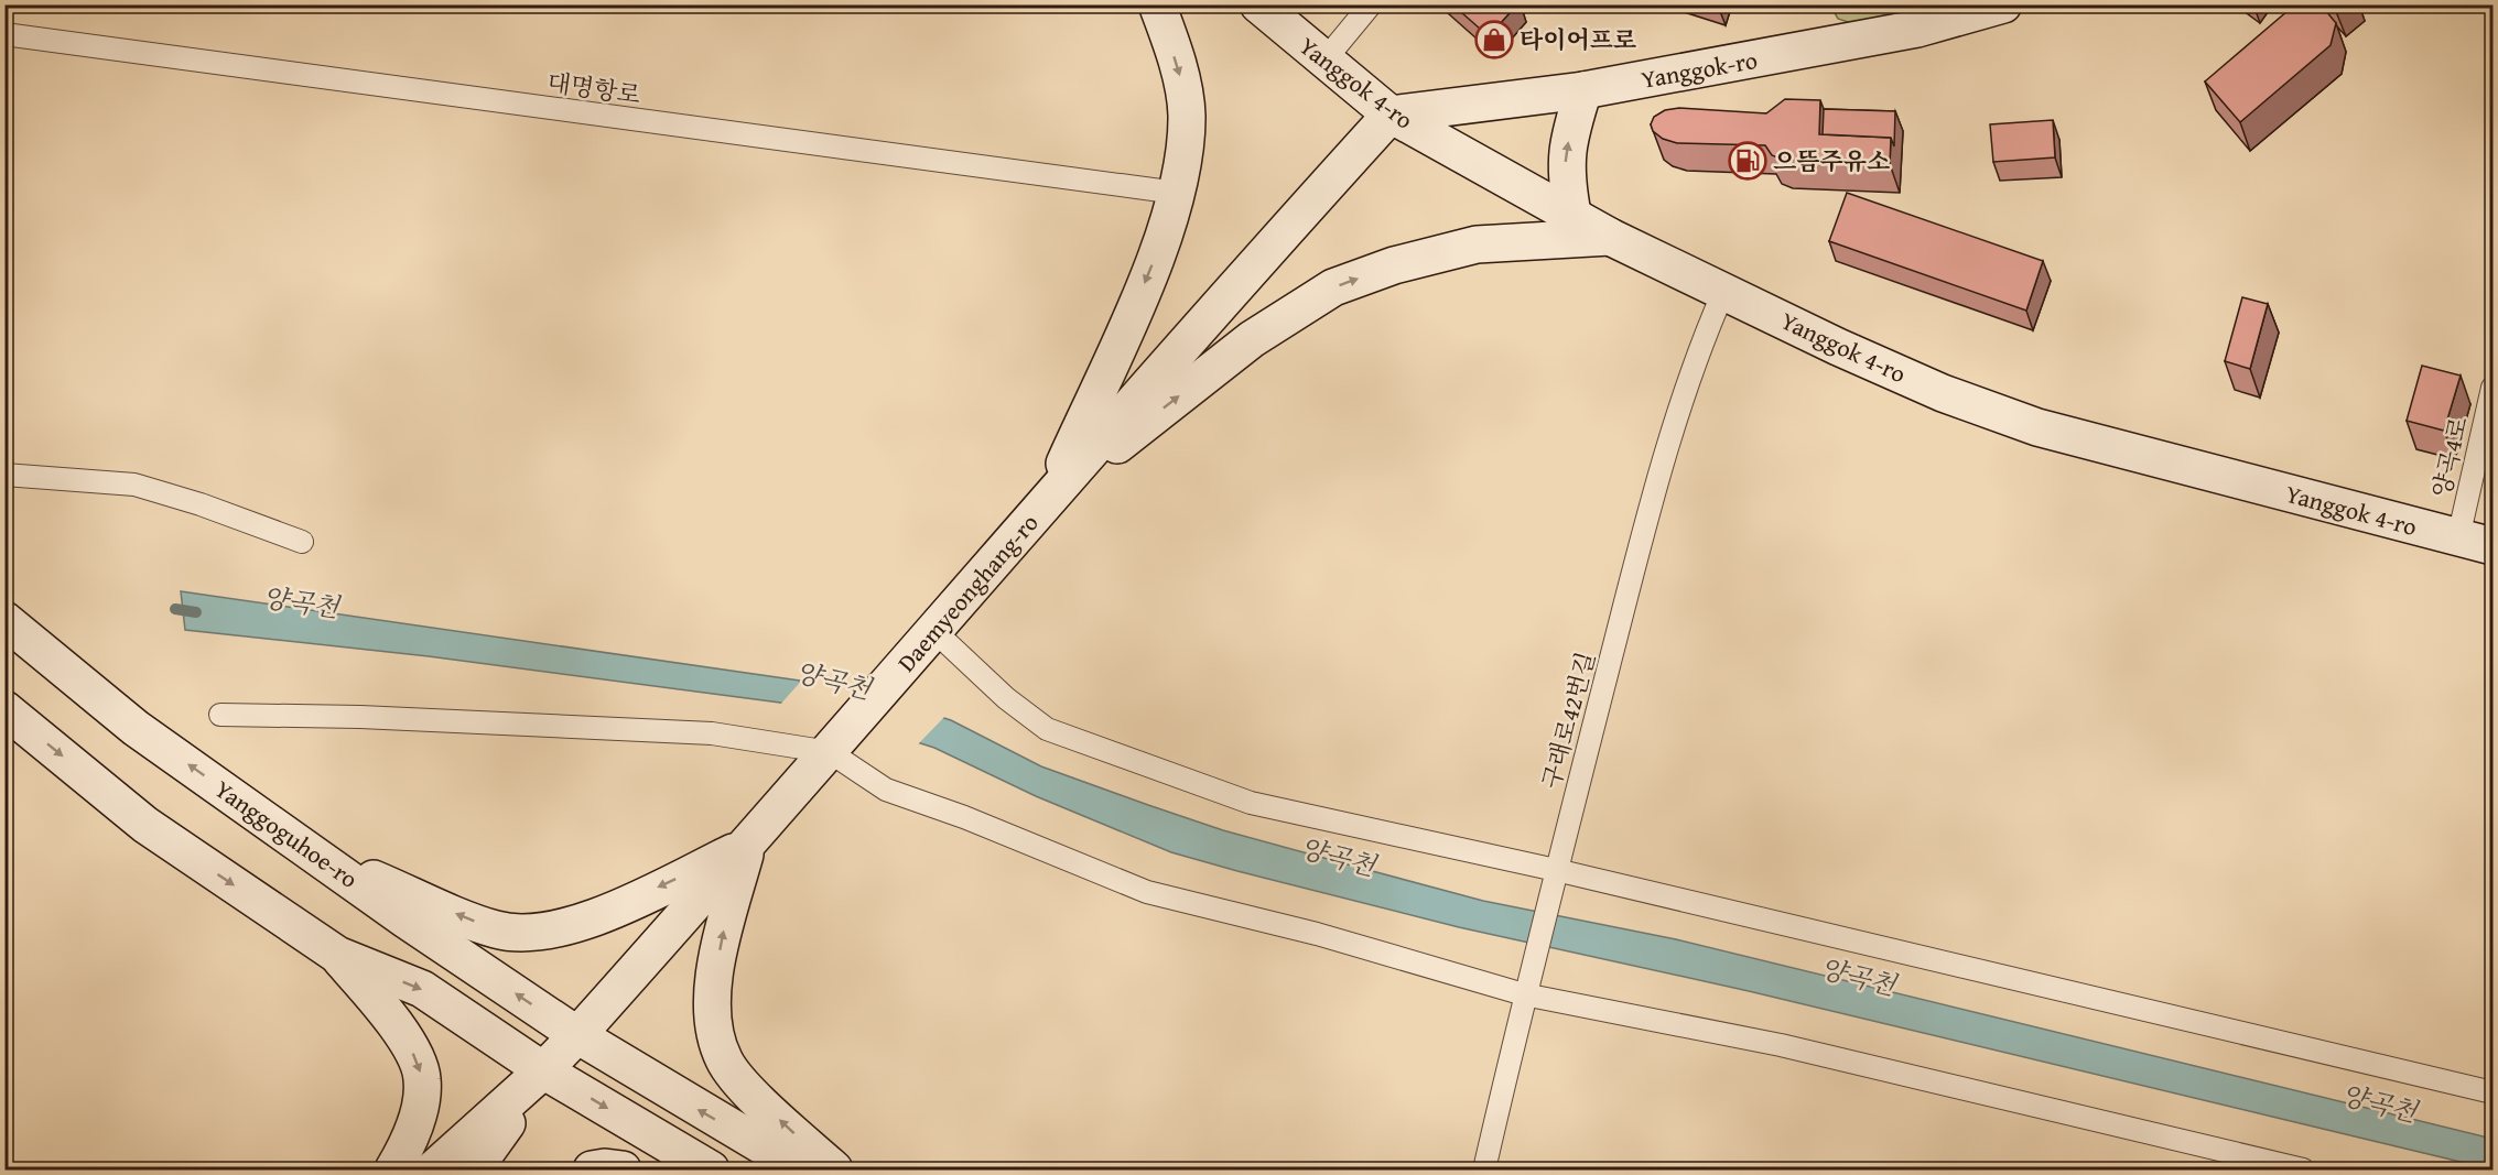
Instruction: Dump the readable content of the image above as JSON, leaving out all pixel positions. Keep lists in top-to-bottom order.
{
  "streets": {
    "main road": [
      "Yanggok-ro",
      "Yanggok 4-ro",
      "Daemyeonghang-ro",
      "Yanggoguhoe-ro"
    ],
    "lane": ["대명항로", "양곡4로", "구래로42번길"]
  },
  "crossings": [
    ["Yanggok-ro", "Yanggok 4-ro"],
    ["Yanggok-ro", "Daemyeonghang-ro"],
    ["Yanggok 4-ro", "양곡4로"],
    ["Yanggok 4-ro", "Daemyeonghang-ro"],
    ["Yanggok 4-ro", "구래로42번길"],
    ["Daemyeonghang-ro", "Yanggoguhoe-ro"]
  ],
  "water": ["양곡천"],
  "places": {
    "shop": ["타이어프로"],
    "fuel station": ["으뜸주유소"]
  }
}
